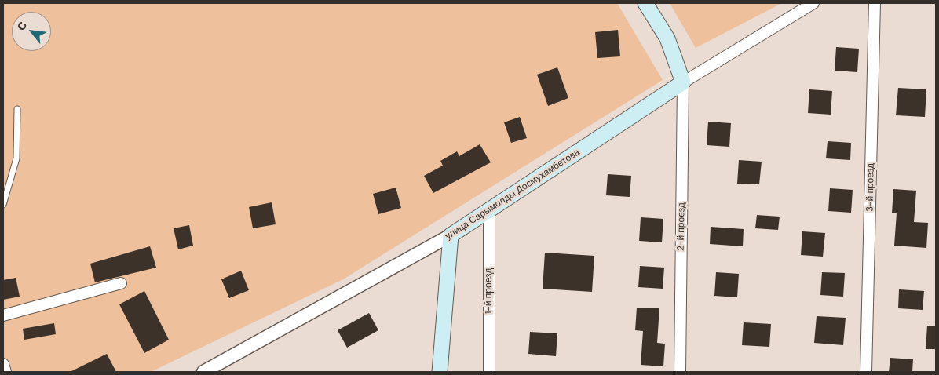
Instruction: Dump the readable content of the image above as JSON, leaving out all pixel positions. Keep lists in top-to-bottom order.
{
  "streets": {
    "main road": ["улица Сарымолды Досмухамбетова"],
    "street": ["3-й проезд", "2-й проезд", "1-й проезд"]
  },
  "crossings": [
    ["улица Сарымолды Досмухамбетова", "2-й проезд"],
    ["улица Сарымолды Досмухамбетова", "1-й проезд"]
  ],
  "north": "top left"
}
